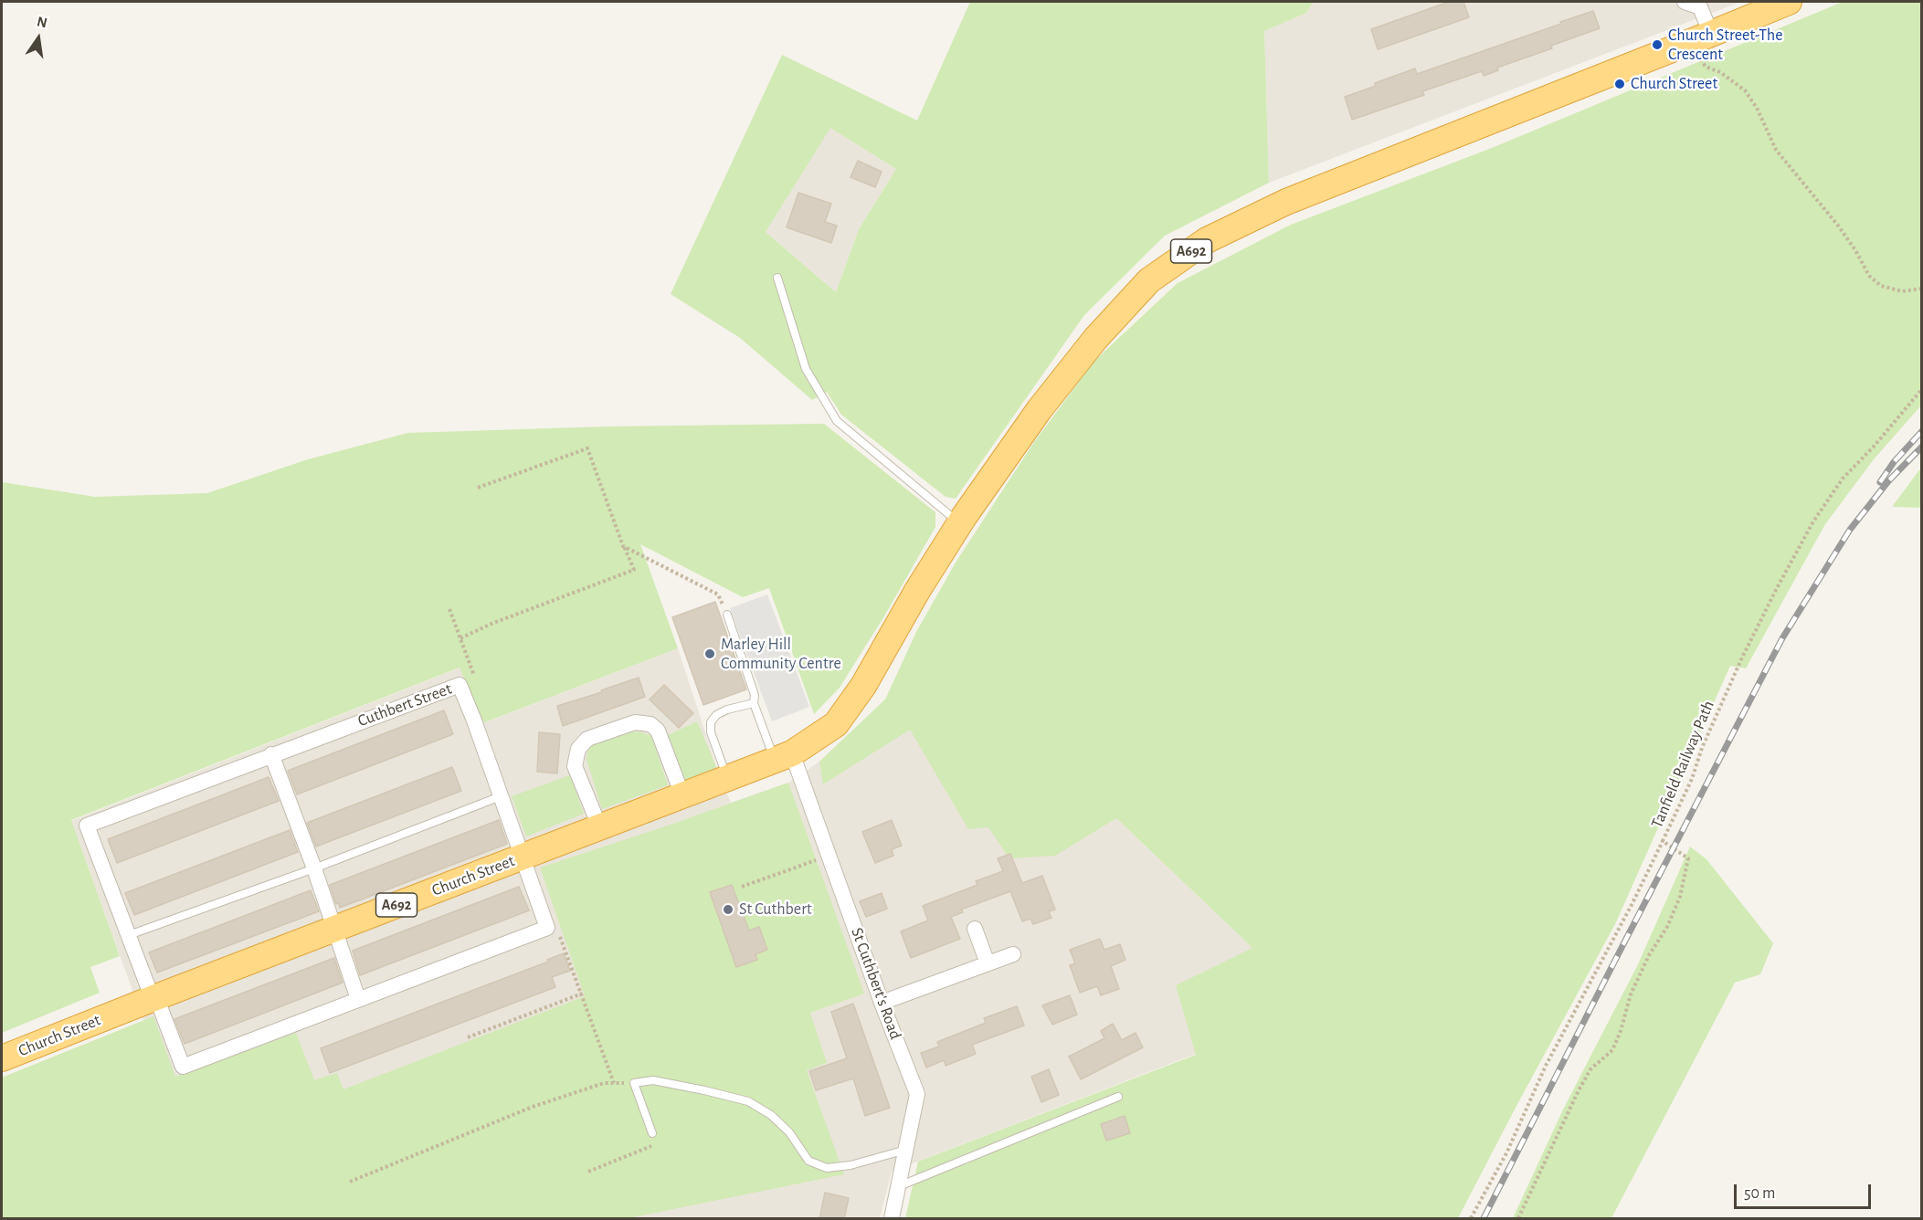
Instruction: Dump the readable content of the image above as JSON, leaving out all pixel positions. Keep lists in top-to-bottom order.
{
  "streets": {
    "highway": ["A692", "Church Street"],
    "street": ["Cuthbert Street", "St Cuthbert's Road"],
    "path": ["Tanfield Railway Path"]
  },
  "crossings": [
    ["A692", "Church Street"],
    ["A692", "St Cuthbert's Road"],
    ["Cuthbert Street", "Church Street"],
    ["Church Street", "St Cuthbert's Road"]
  ],
  "places": [
    "Church Street-The Crescent",
    "Church Street",
    "Marley Hill Community Centre",
    "St Cuthbert"
  ],
  "scale_bar": "50 m",
  "north": "top"
}
